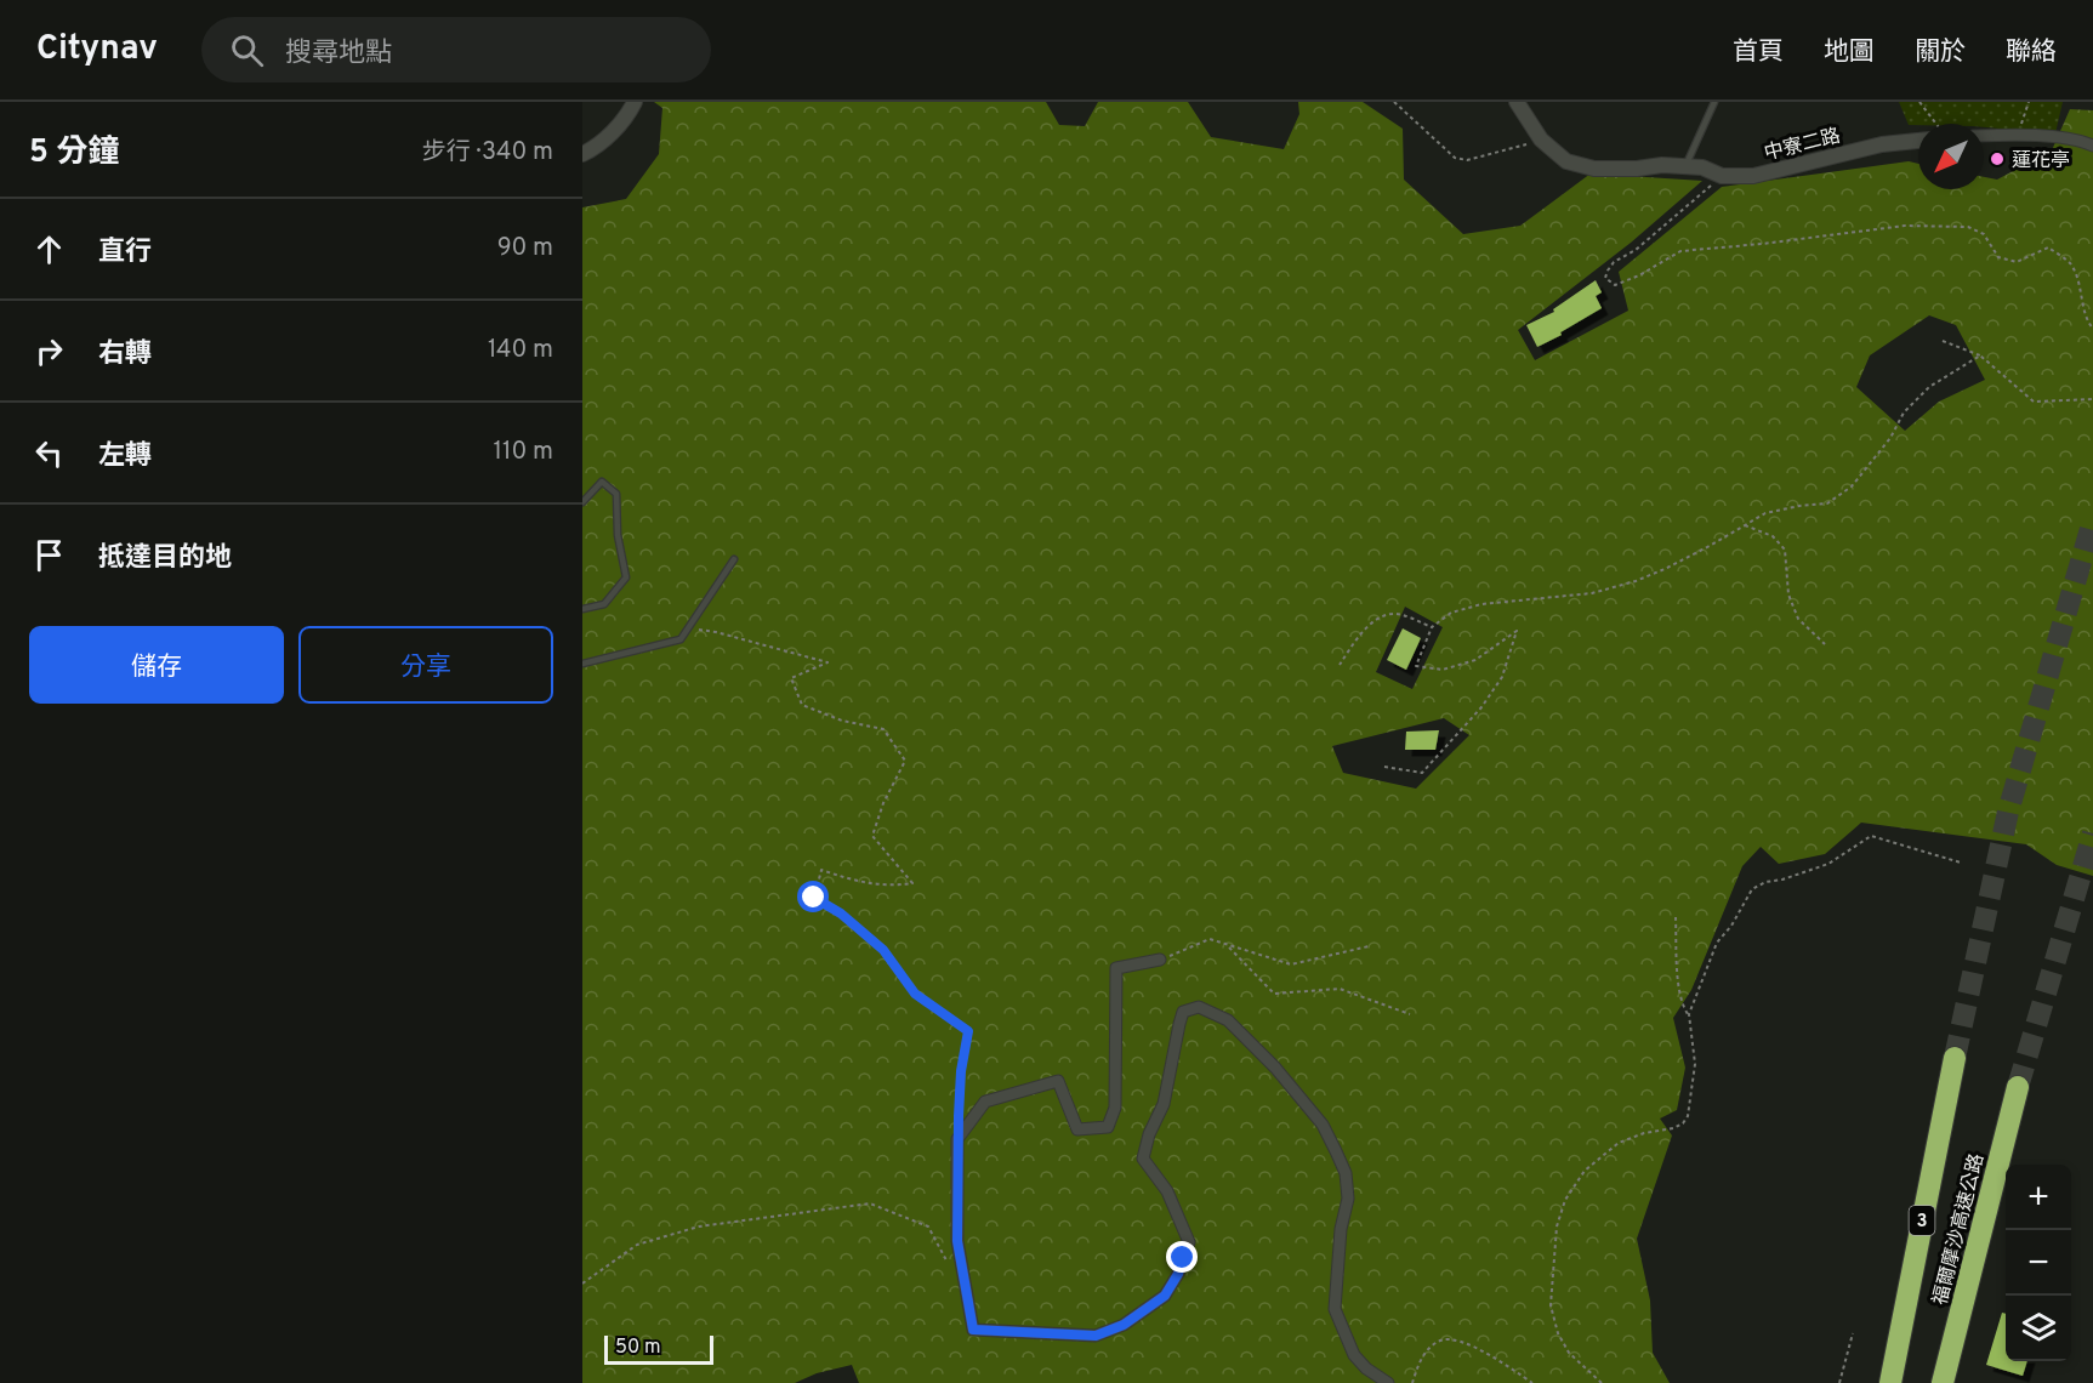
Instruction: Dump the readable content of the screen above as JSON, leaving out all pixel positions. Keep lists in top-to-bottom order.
{
  "streets": {
    "highway": ["3", "福爾摩沙高速公路"],
    "street": ["中寮二路"]
  },
  "places": ["蓮花亭"],
  "scale_bar": "50 m",
  "north": "bottom left",
  "page": {
    "header": "Citynav",
    "search": "搜尋地點",
    "nav": [
      "首頁",
      "地圖",
      "關於",
      "聯絡"
    ],
    "heading": ["5 分鐘", "步行 · 340 m"],
    "list": [
      ["直行", "90 m"],
      ["右轉", "140 m"],
      ["左轉", "110 m"],
      "抵達目的地"
    ],
    "buttons": ["儲存", "分享"],
    "map_buttons": ["+", "−"],
    "scale": "50 m"
  }
}
